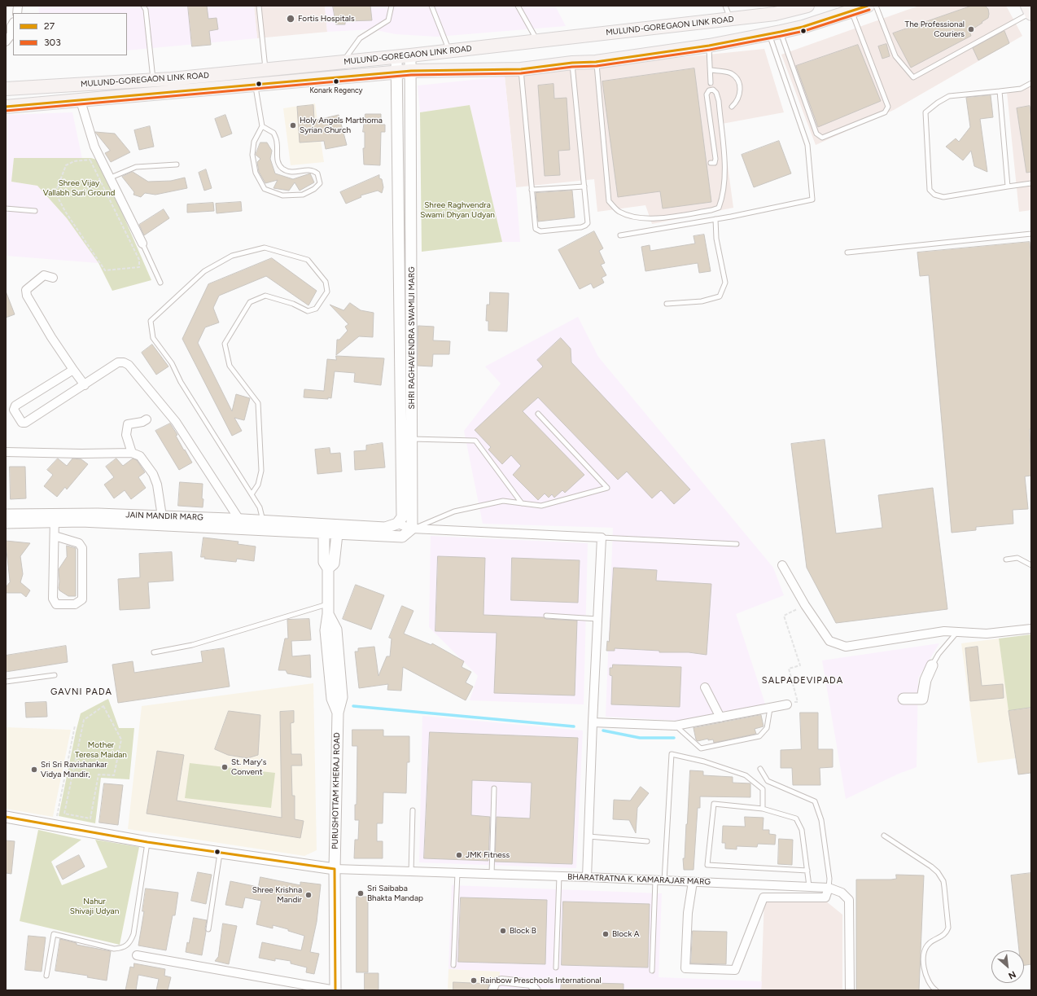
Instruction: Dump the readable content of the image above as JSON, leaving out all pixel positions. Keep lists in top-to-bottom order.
{
  "streets": {
    "main road": ["MULUND-GOREGAON LINK ROAD"],
    "street": [
      "SHRI RAGHAVENDRA SWAMIJI MARG",
      "JAIN MANDIR MARG",
      "PURUSHOTTAM KHERAJ ROAD",
      "BHARATRATNA K. KAMARAJAR MARG"
    ]
  },
  "crossings": [
    ["MULUND-GOREGAON LINK ROAD", "SHRI RAGHAVENDRA SWAMIJI MARG"],
    ["JAIN MANDIR MARG", "PURUSHOTTAM KHERAJ ROAD"],
    ["PURUSHOTTAM KHERAJ ROAD", "BHARATRATNA K. KAMARAJAR MARG"]
  ],
  "districts": ["SALPADEVIPADA", "GAVNI PADA"],
  "parks": [
    "Shree Vijay Vallabh Suri Ground",
    "Shree Raghvendra Swami Dhyan Udyan",
    "Mother Teresa Maidan",
    "Nahur Shivaji Udyan"
  ],
  "places": [
    "Fortis Hospitals",
    "The Professional Couriers",
    "Konark Regency",
    "Holy Angels Marthoma Syrian Church",
    "St. Mary's Convent",
    "Sri Sri Ravishankar Vidya Mandir,",
    "JMK Fitness",
    "Sri Saibaba Bhakta Mandap",
    "Shree Krishna Mandir",
    "Block B",
    "Block A",
    "Rainbow Preschools International"
  ],
  "lines": ["transit line 27", "transit line 303"],
  "legend": ["27", "303"],
  "north": "bottom right"
}
